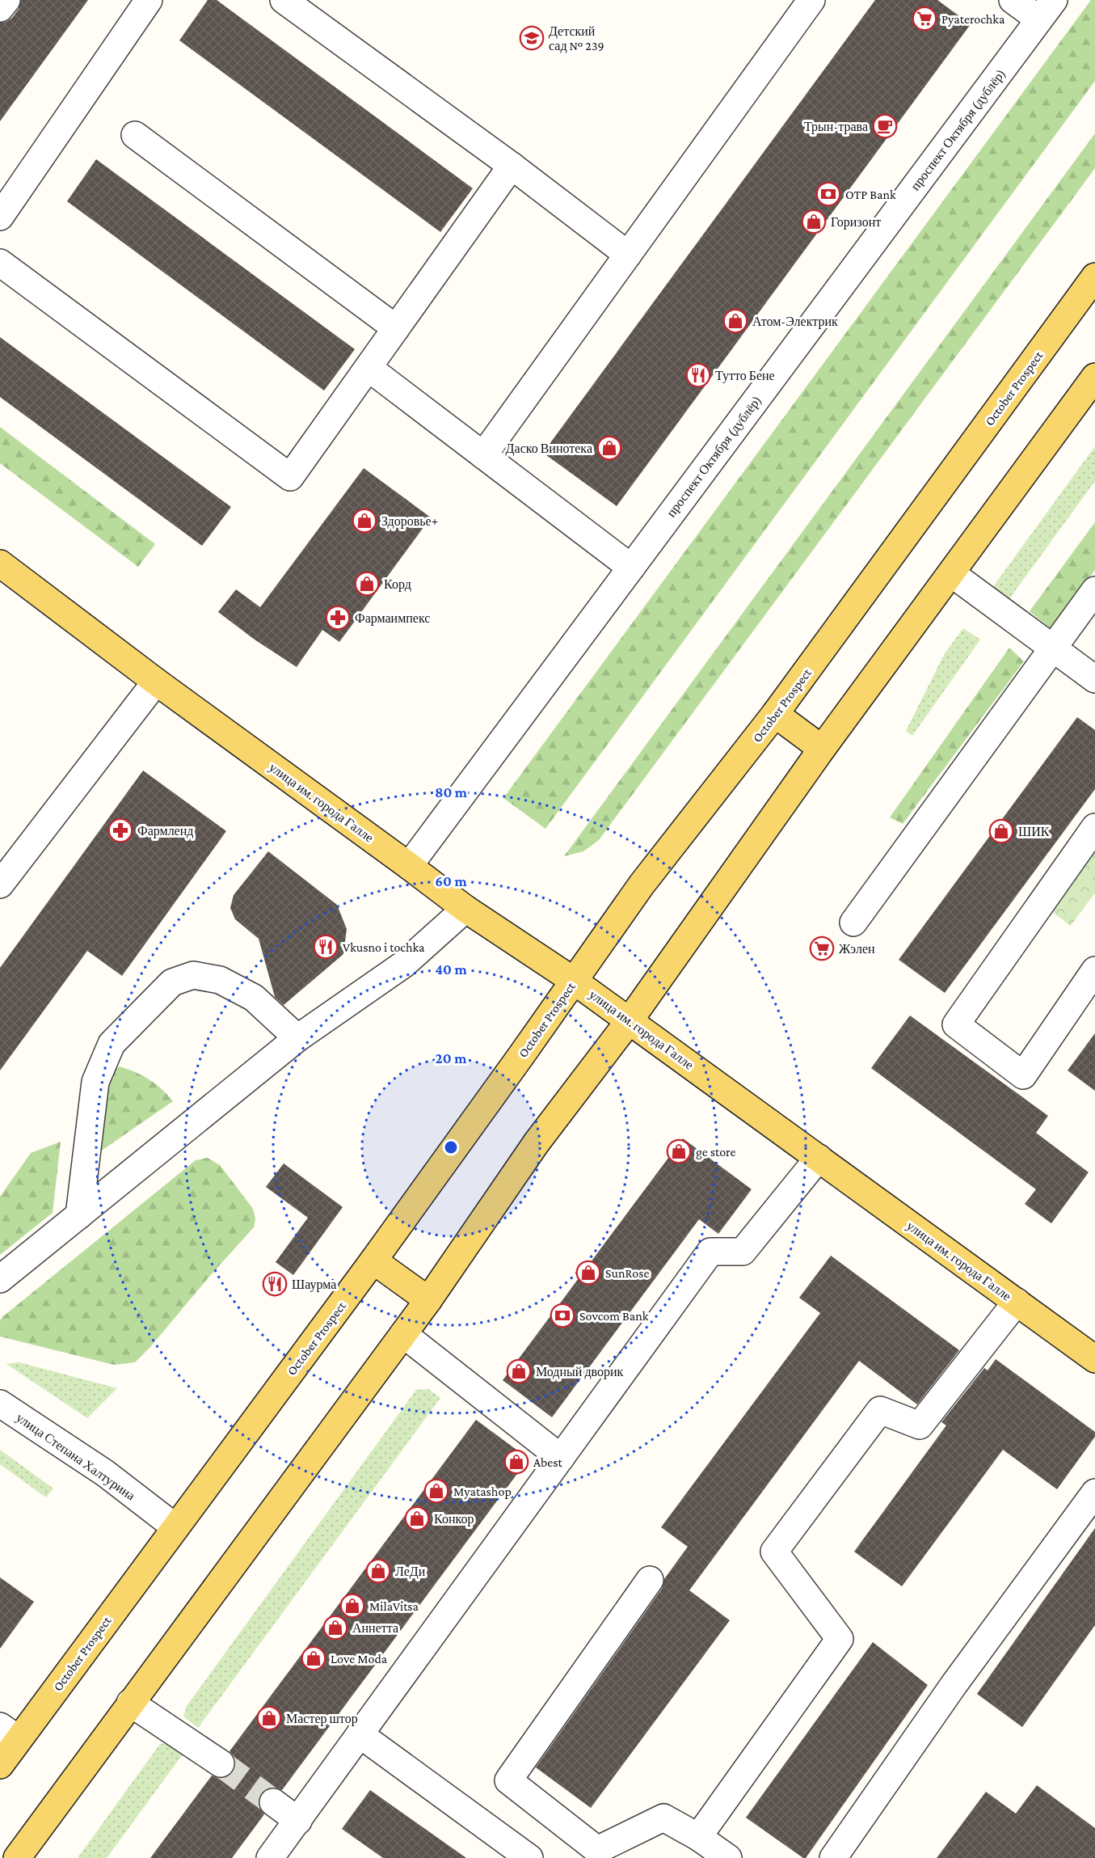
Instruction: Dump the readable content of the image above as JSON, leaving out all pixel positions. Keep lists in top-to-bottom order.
{
  "streets": {
    "main road": ["October Prospect", "улица им. города Галле"],
    "street": ["проспект Октября (дублёр)", "улица Степана Халтурина"]
  },
  "crossings": [
    ["проспект Октября (дублёр)", "улица им. города Галле"],
    ["October Prospect", "улица им. города Галле"],
    ["October Prospect", "улица Степана Халтурина"]
  ],
  "places": {
    "supermarket": ["Pyaterochka", "Жэлен"],
    "school or university": ["Детский сад № 239"],
    "cafe": ["Трын-трава"],
    "bank": ["OTP Bank", "Sovcom Bank"],
    "shop": [
      "Горизонт",
      "Атом-Электрик",
      "Даско Винотека",
      "Здоровье+",
      "Корд",
      "ШИК",
      "ge store",
      "SunRose",
      "Модный дворик",
      "Abest",
      "Myatashop",
      "Конкор",
      "ЛеДи",
      "MilaVitsa",
      "Аннетта",
      "Love Moda",
      "Мастер штор"
    ],
    "restaurant": ["Тутто Бене", "Vkusno i tochka", "Шаурма"],
    "pharmacy": ["Фармаимпекс", "Фармленд"]
  },
  "rings": [
    "80 m",
    "60 m",
    "40 m",
    "20 m"
  ]
}
